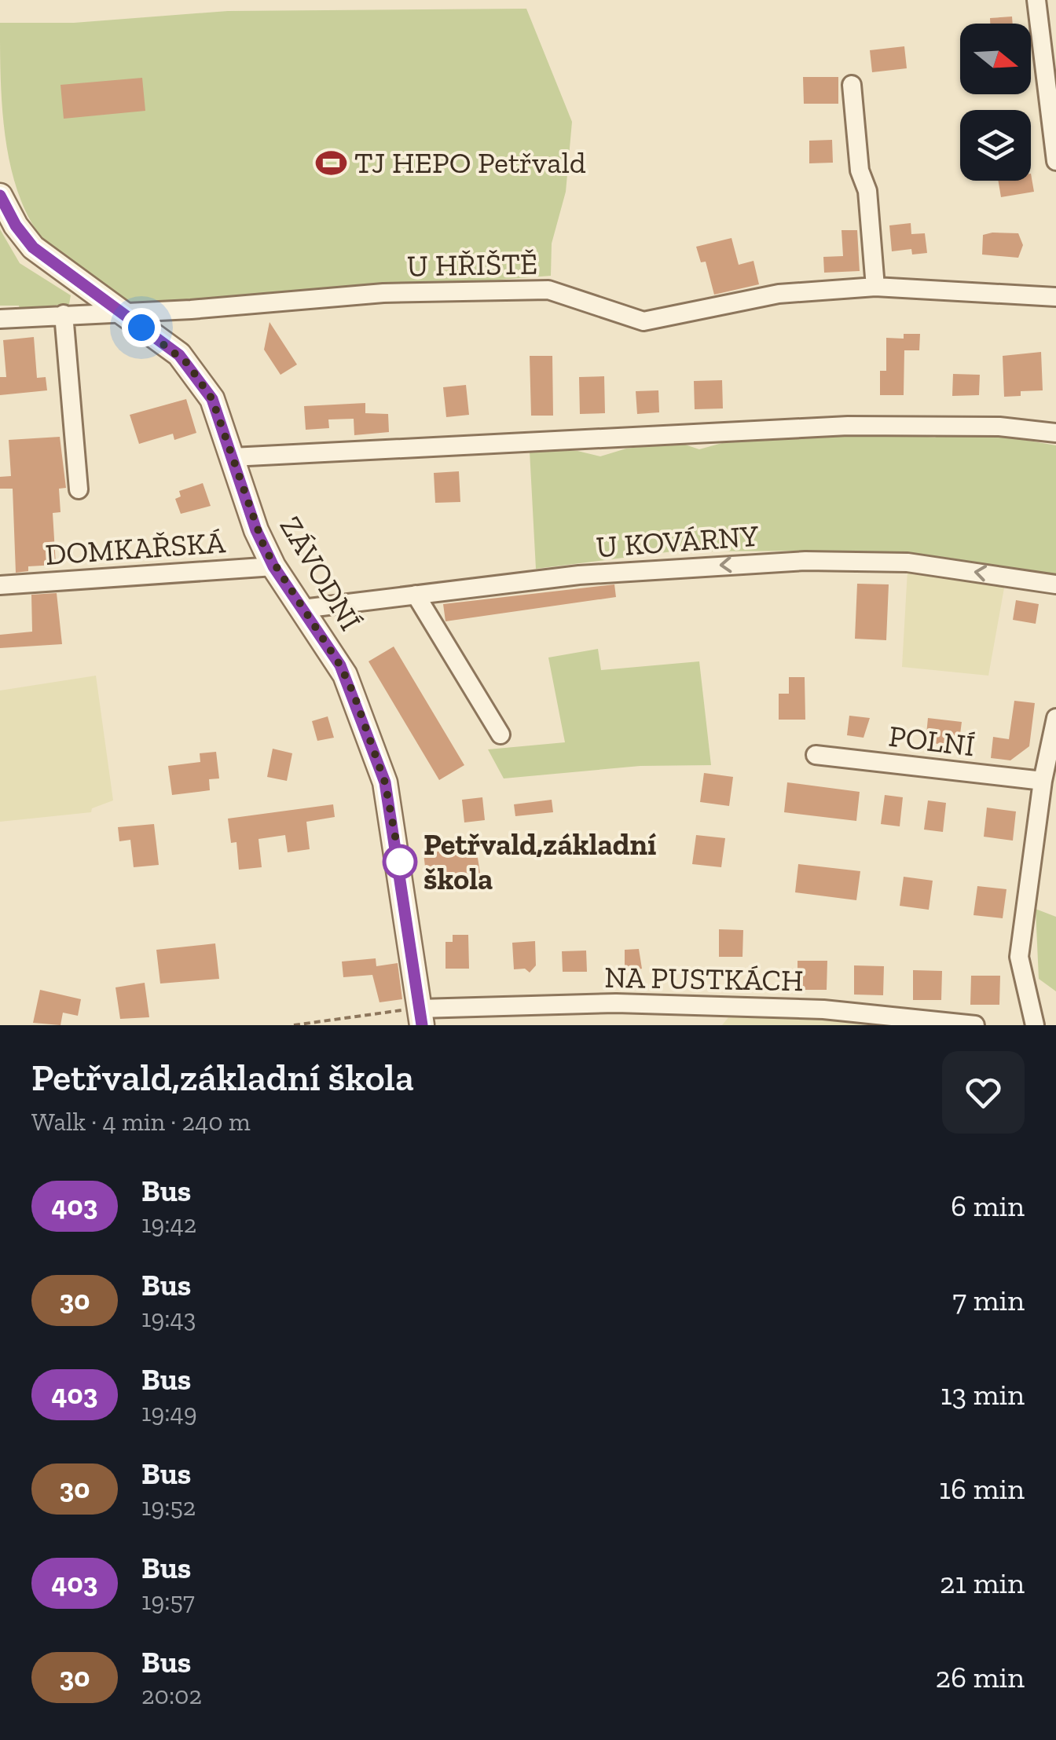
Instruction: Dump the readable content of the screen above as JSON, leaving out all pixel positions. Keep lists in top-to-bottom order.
{
  "streets": {
    "street": [
      "U HŘIŠTĚ",
      "U KOVÁRNY",
      "DOMKAŘSKÁ",
      "ZÁVODNÍ",
      "POLNÍ",
      "NA PUSTKÁCH"
    ]
  },
  "crossings": [
    ["U HŘIŠTĚ", "ZÁVODNÍ"],
    ["U KOVÁRNY", "ZÁVODNÍ"],
    ["DOMKAŘSKÁ", "ZÁVODNÍ"],
    ["ZÁVODNÍ", "NA PUSTKÁCH"]
  ],
  "places": {
    "sports": ["TJ HEPO Petřvald"],
    "other": ["Petřvald,základní škola"]
  },
  "lines": ["bus line 403"],
  "north": "right",
  "page": {
    "heading": ["Petřvald,základní škola", "Walk · 4 min · 240 m"],
    "list": [
      {
        "mark": "403",
        "name": "Bus",
        "note": "19:42",
        "value": "6 min"
      },
      {
        "mark": "30",
        "name": "Bus",
        "note": "19:43",
        "value": "7 min"
      },
      {
        "mark": "403",
        "name": "Bus",
        "note": "19:49",
        "value": "13 min"
      },
      {
        "mark": "30",
        "name": "Bus",
        "note": "19:52",
        "value": "16 min"
      },
      {
        "mark": "403",
        "name": "Bus",
        "note": "19:57",
        "value": "21 min"
      },
      {
        "mark": "30",
        "name": "Bus",
        "note": "20:02",
        "value": "26 min"
      }
    ]
  }
}
